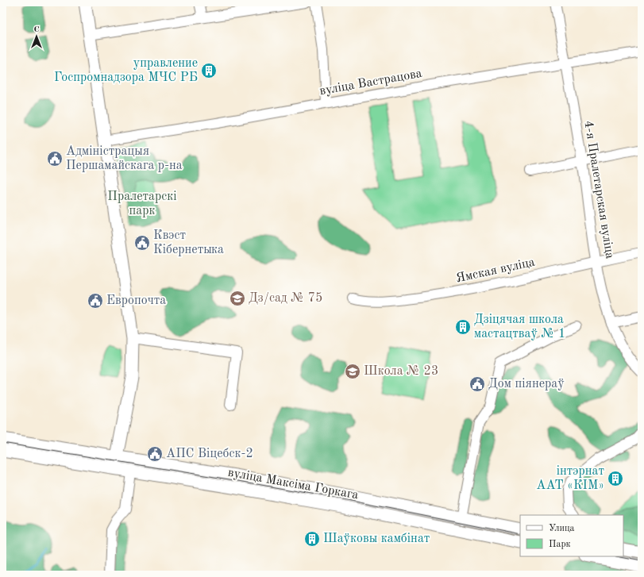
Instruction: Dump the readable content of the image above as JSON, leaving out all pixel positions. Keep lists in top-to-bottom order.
{
  "streets": {
    "main road": ["вуліца Максіма Горкага"],
    "street": ["вуліца Вастрацова", "4-я Пралетарская вуліца", "Ямская вуліца"]
  },
  "crossings": [
    ["вуліца Вастрацова", "4-я Пралетарская вуліца"],
    ["4-я Пралетарская вуліца", "Ямская вуліца"]
  ],
  "parks": ["Пралетарскі парк"],
  "places": {
    "building": [
      "управление Госпромнадзора МЧС РБ",
      "Дзіцячая школа мастацтваў № 1",
      "інтэрнат ААТ «КІМ»",
      "Шаўковы камбінат"
    ],
    "public building": [
      "Адміністрацыя Першамайскага р-на",
      "Квэст Кібернетыка",
      "Европочта",
      "Дом піянераў",
      "АПС Віцебск-2"
    ],
    "school or university": ["Дз/сад № 75", "Школа № 23"]
  },
  "legend": ["Улица", "Парк"],
  "north": "top"
}
